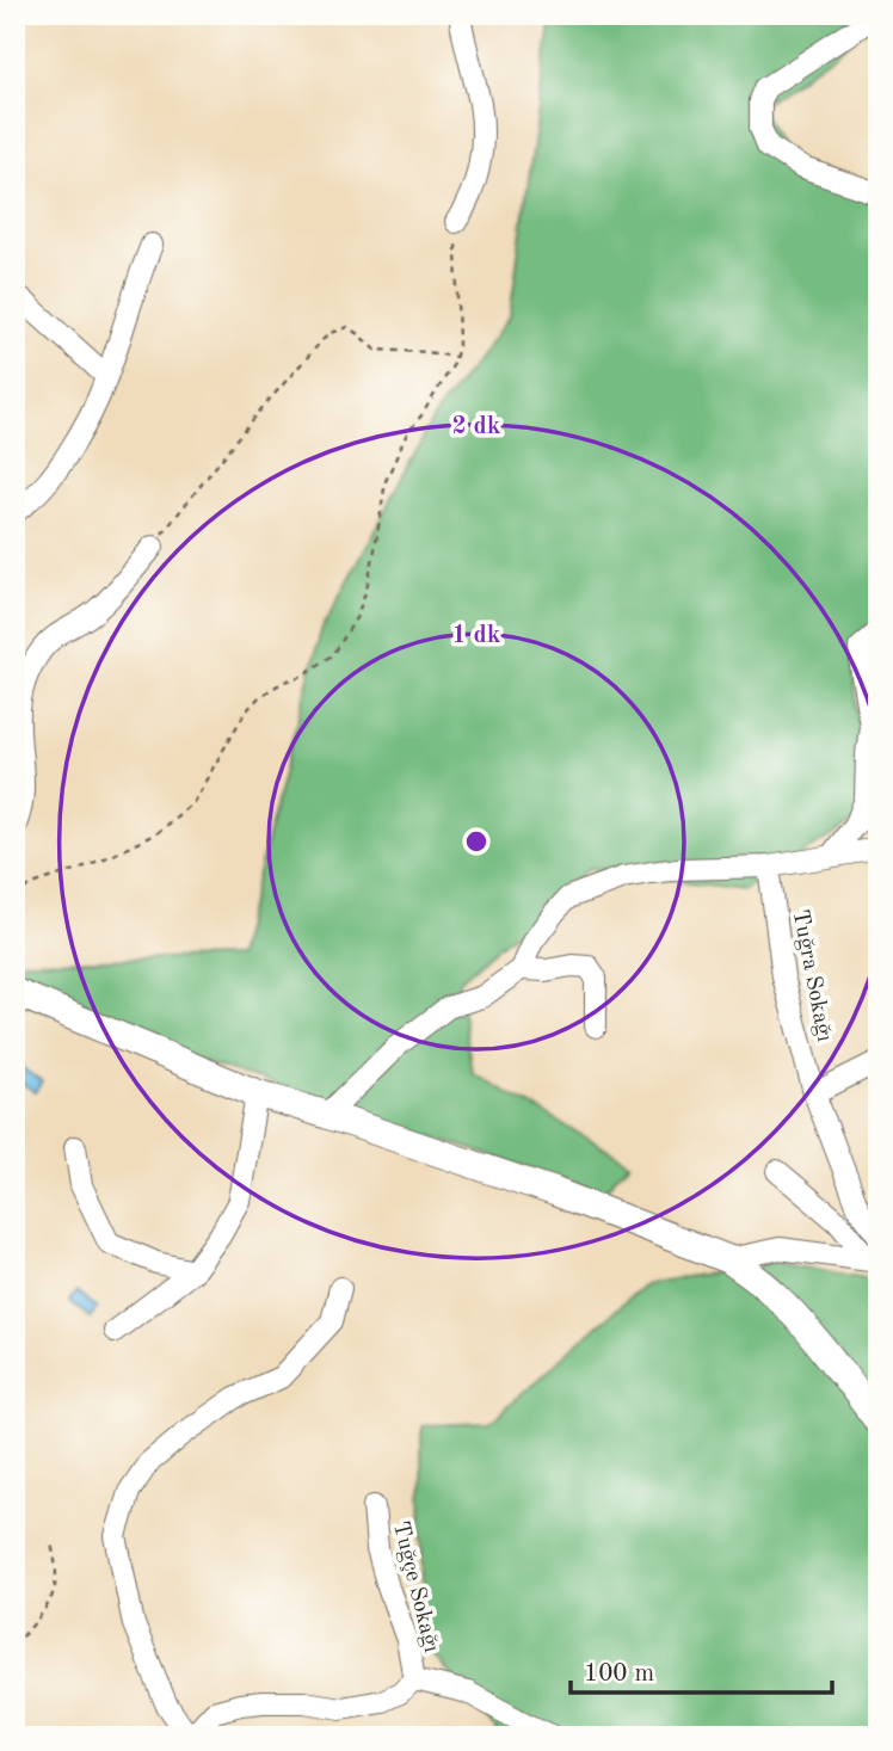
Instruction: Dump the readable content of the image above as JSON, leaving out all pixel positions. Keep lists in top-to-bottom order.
{
  "streets": {
    "street": ["Tuğra Sokağı", "Tuğçe Sokağı"]
  },
  "scale_bar": "100 m",
  "rings": ["2 dk", "1 dk"]
}
